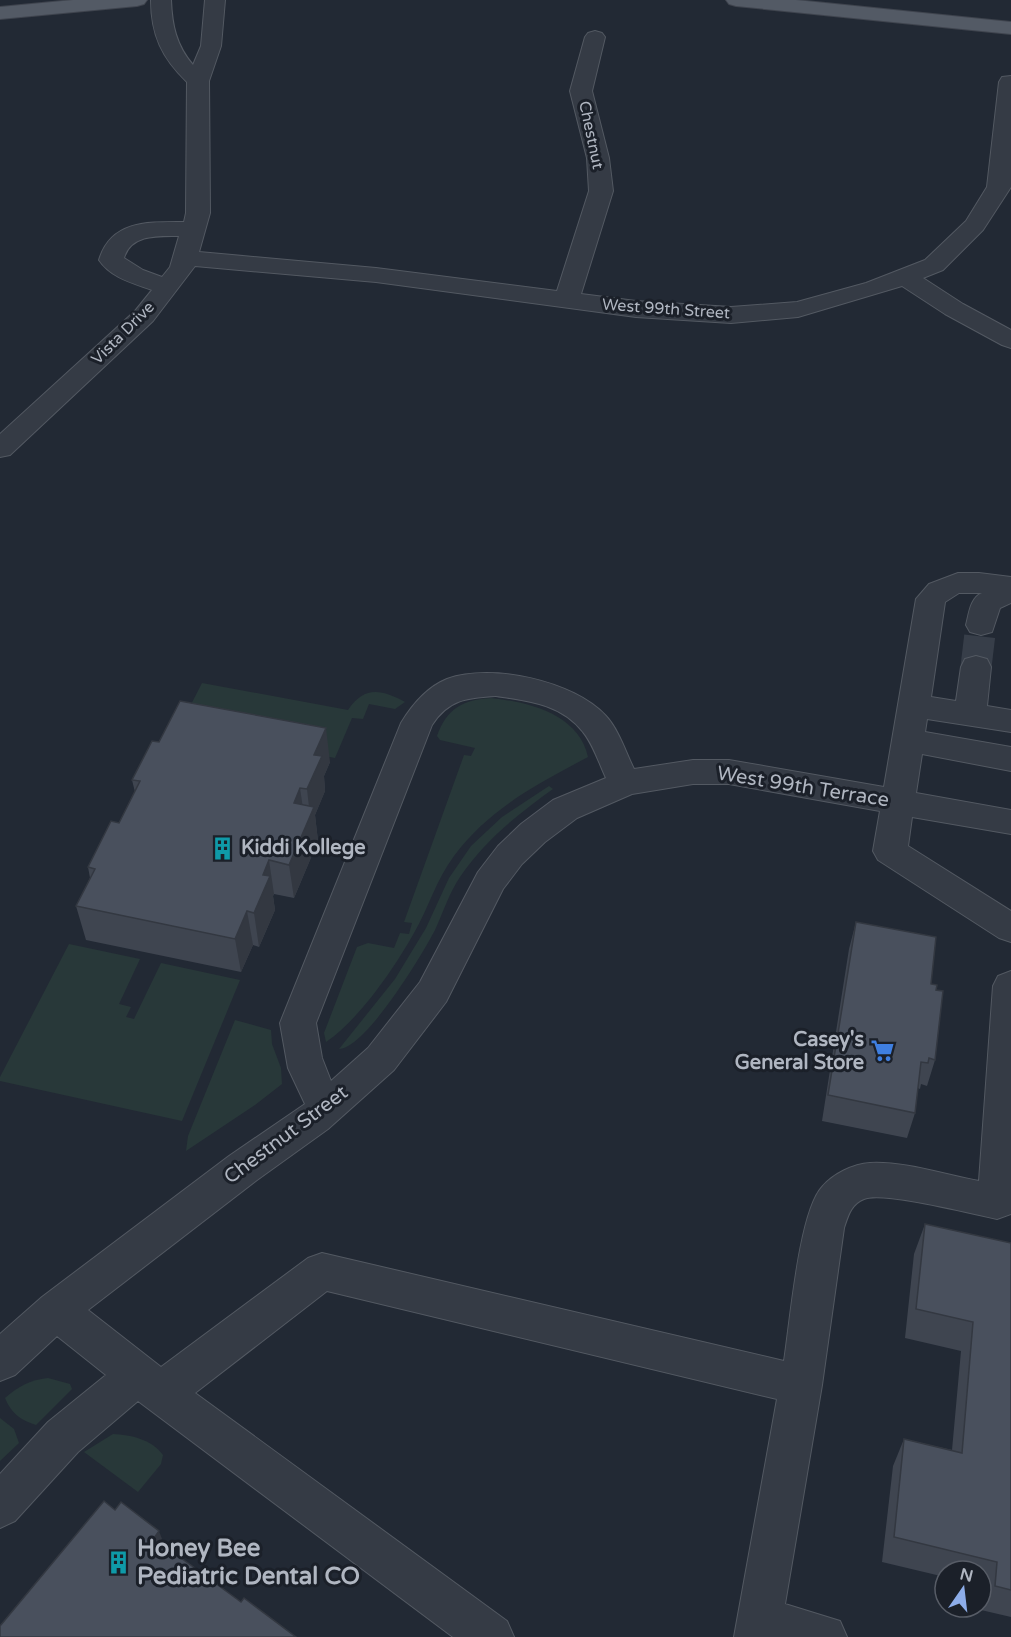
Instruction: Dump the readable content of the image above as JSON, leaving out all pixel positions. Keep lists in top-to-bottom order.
{
  "streets": {
    "street": [
      "Chestnut",
      "West 99th Street",
      "Vista Drive",
      "West 99th Terrace",
      "Chestnut Street"
    ]
  },
  "crossings": [
    ["Chestnut", "West 99th Street"],
    ["West 99th Street", "Vista Drive"],
    ["West 99th Terrace", "Chestnut Street"]
  ],
  "places": {
    "building": ["Kiddi Kollege", "Honey Bee Pediatric Dental CO"],
    "supermarket": ["Casey's General Store"]
  },
  "north": "top"
}
